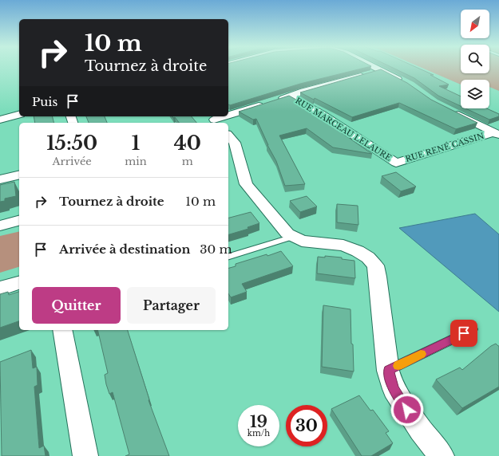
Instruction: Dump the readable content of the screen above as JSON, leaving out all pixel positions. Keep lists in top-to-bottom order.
{
  "streets": {
    "street": ["RUE MARCEAU LELAURE", "RUE RENÉ CASSIN"]
  },
  "crossings": [
    ["RUE MARCEAU LELAURE", "RUE RENÉ CASSIN"]
  ],
  "north": "bottom left",
  "page": {
    "turn": ["10 m", "Tournez à droite"],
    "then": "Puis",
    "eta": [
      "15:50",
      "Arrivée",
      "1",
      "min",
      "40",
      "m"
    ],
    "list": [
      {
        "name": "Tournez à droite",
        "value": "10 m"
      },
      {
        "name": "Arrivée à destination",
        "value": "30 m"
      }
    ],
    "buttons": ["Quitter", "Partager"],
    "speed": "19 km/h",
    "limit": "30"
  }
}
